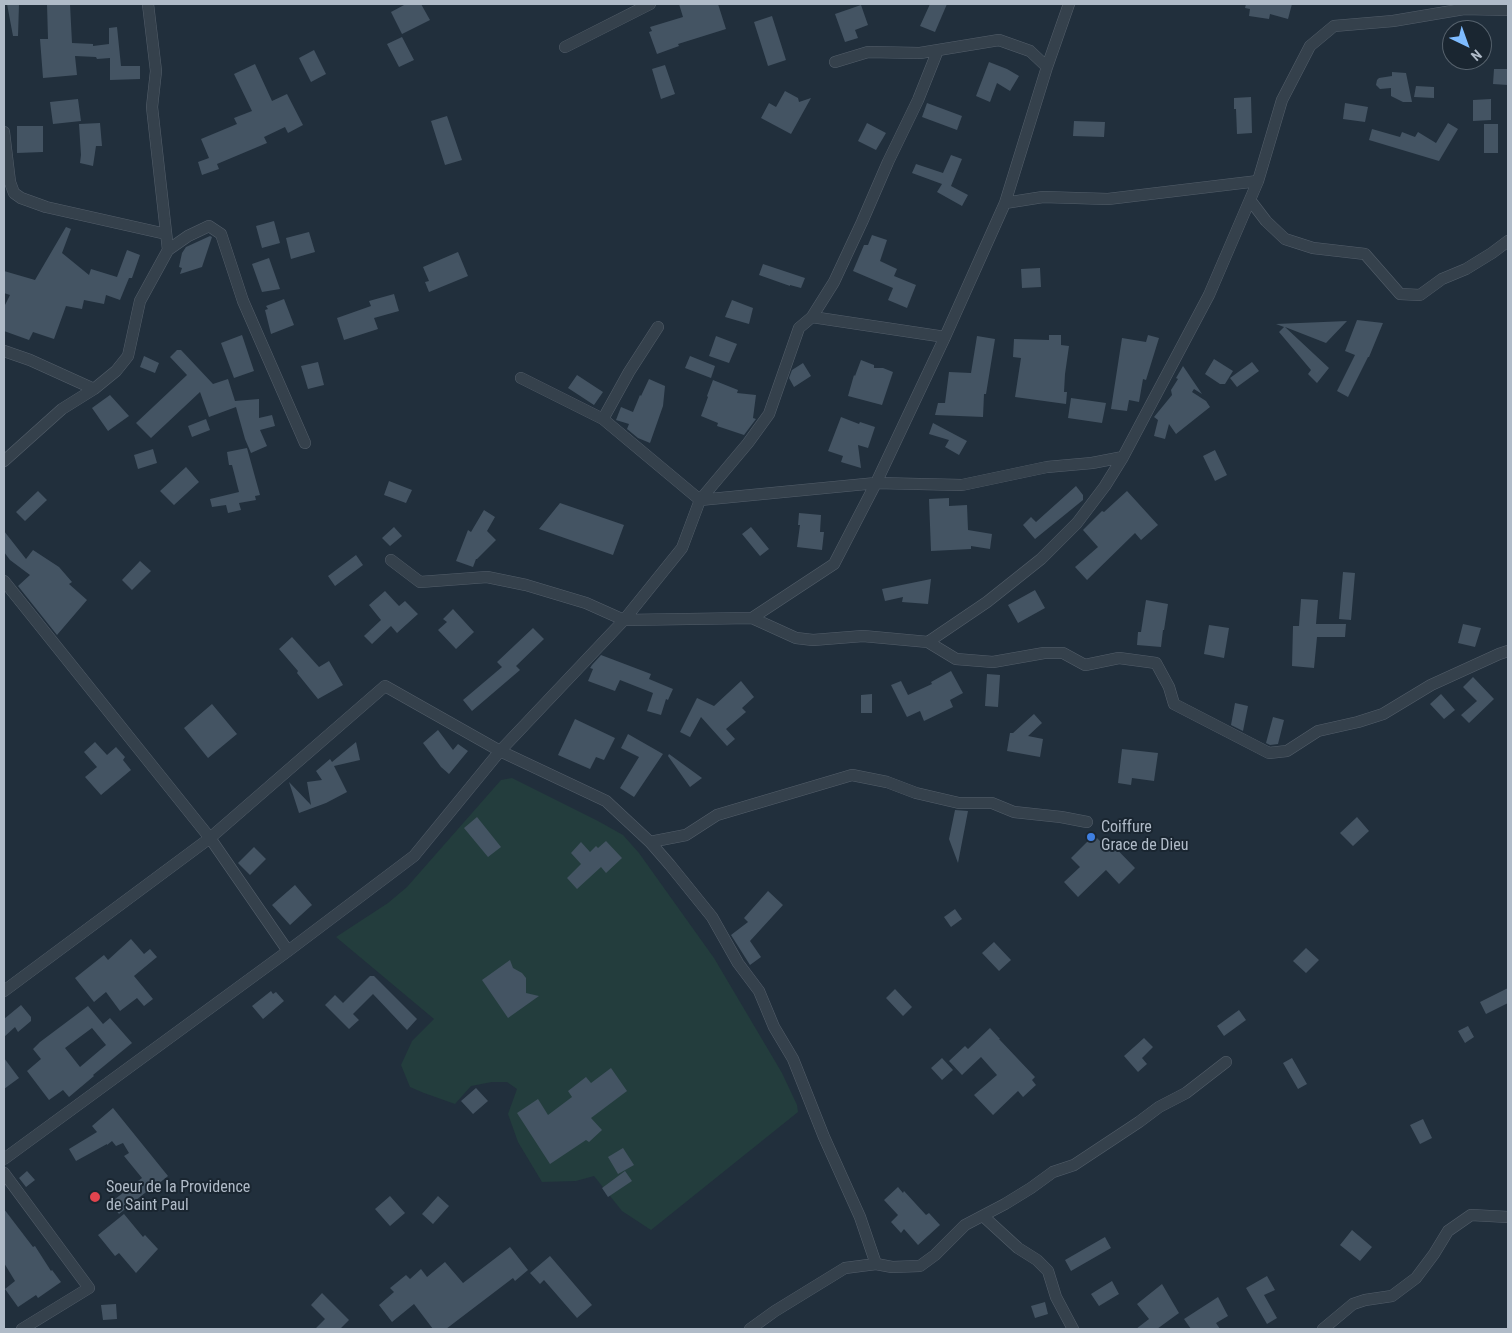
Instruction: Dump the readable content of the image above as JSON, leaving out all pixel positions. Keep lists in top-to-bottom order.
{
  "places": ["Coiffure Grace de Dieu", "Soeur de la Providence de Saint Paul"],
  "north": "bottom right"
}
